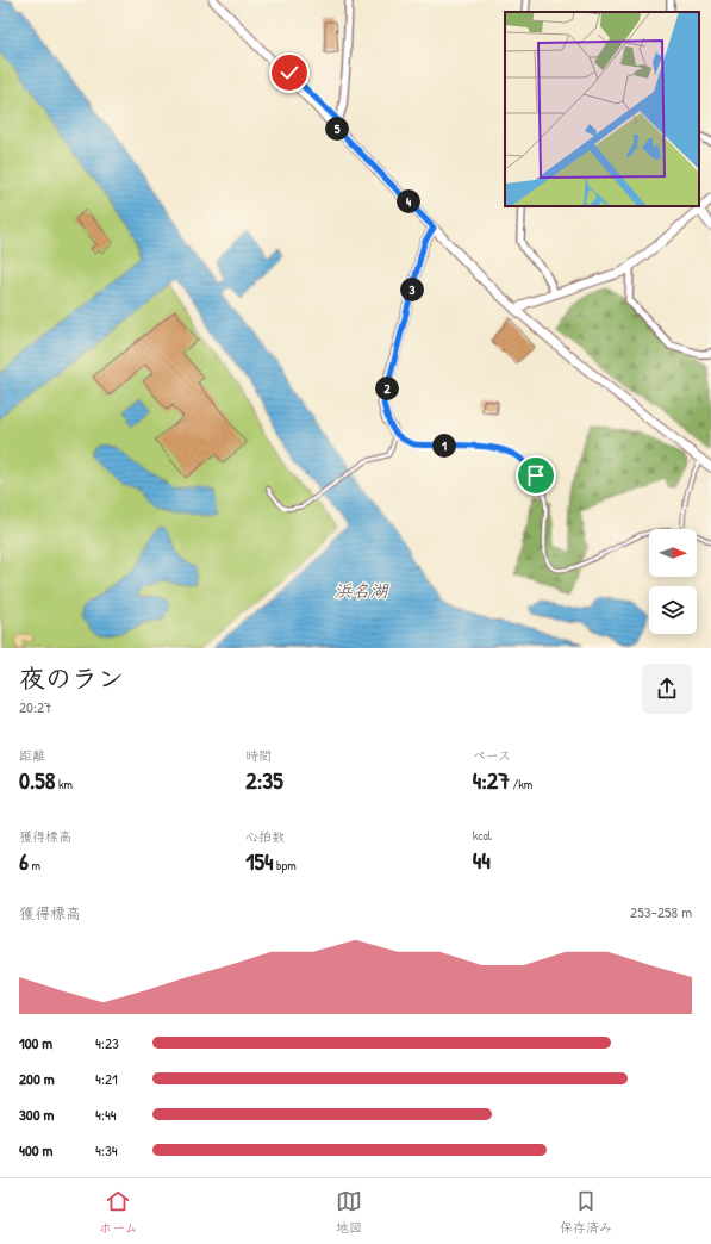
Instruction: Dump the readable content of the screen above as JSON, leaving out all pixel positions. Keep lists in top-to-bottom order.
{
  "water": ["浜名湖"],
  "north": "right",
  "page": {
    "pins": [
      "5",
      "4",
      "3",
      "2",
      "1"
    ],
    "heading": ["夜のラン", "20:27"],
    "stats": [
      ["距離", "0.58 km"],
      ["時間", "2:35"],
      ["ペース", "4:27 /km"],
      ["獲得標高", "6 m"],
      ["心拍数", "154 bpm"],
      ["kcal", "44"]
    ],
    "chart": ["獲得標高", "253–258 m"],
    "list": [
      {
        "name": "100 m",
        "note": "4:23"
      },
      {
        "name": "200 m",
        "note": "4:21"
      },
      {
        "name": "300 m",
        "note": "4:44"
      },
      {
        "name": "400 m",
        "note": "4:34"
      }
    ],
    "tabs": ["ホーム", "地図", "保存済み"]
  }
}
